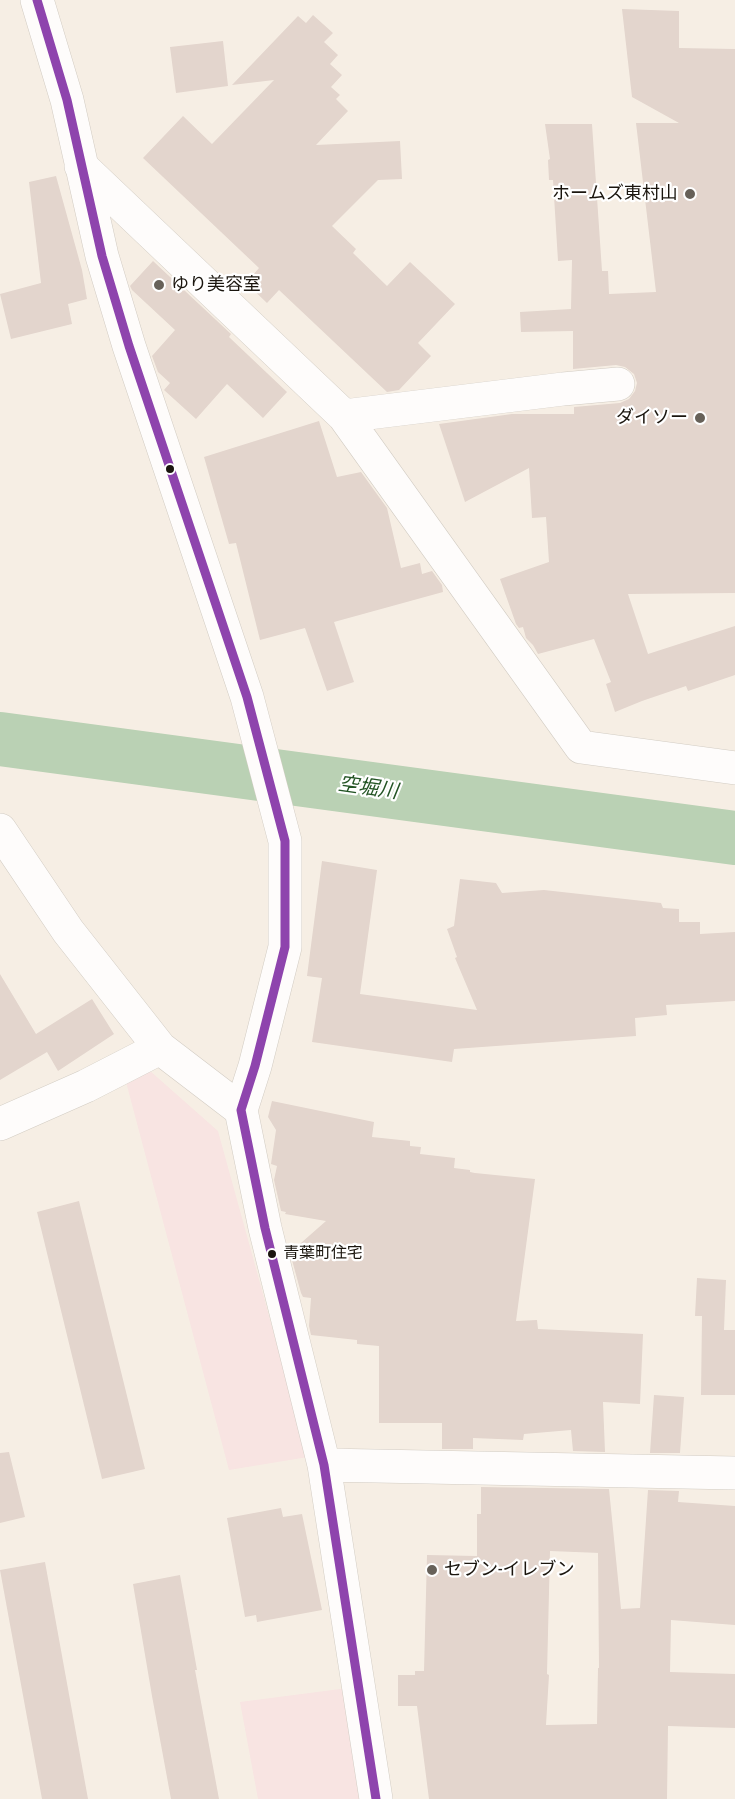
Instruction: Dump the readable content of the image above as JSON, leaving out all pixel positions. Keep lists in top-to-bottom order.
{
  "water": ["空堀川"],
  "places": [
    "ホームズ東村山",
    "ゆり美容室",
    "ダイソー",
    "青葉町住宅",
    "セブン-イレブン"
  ]
}
